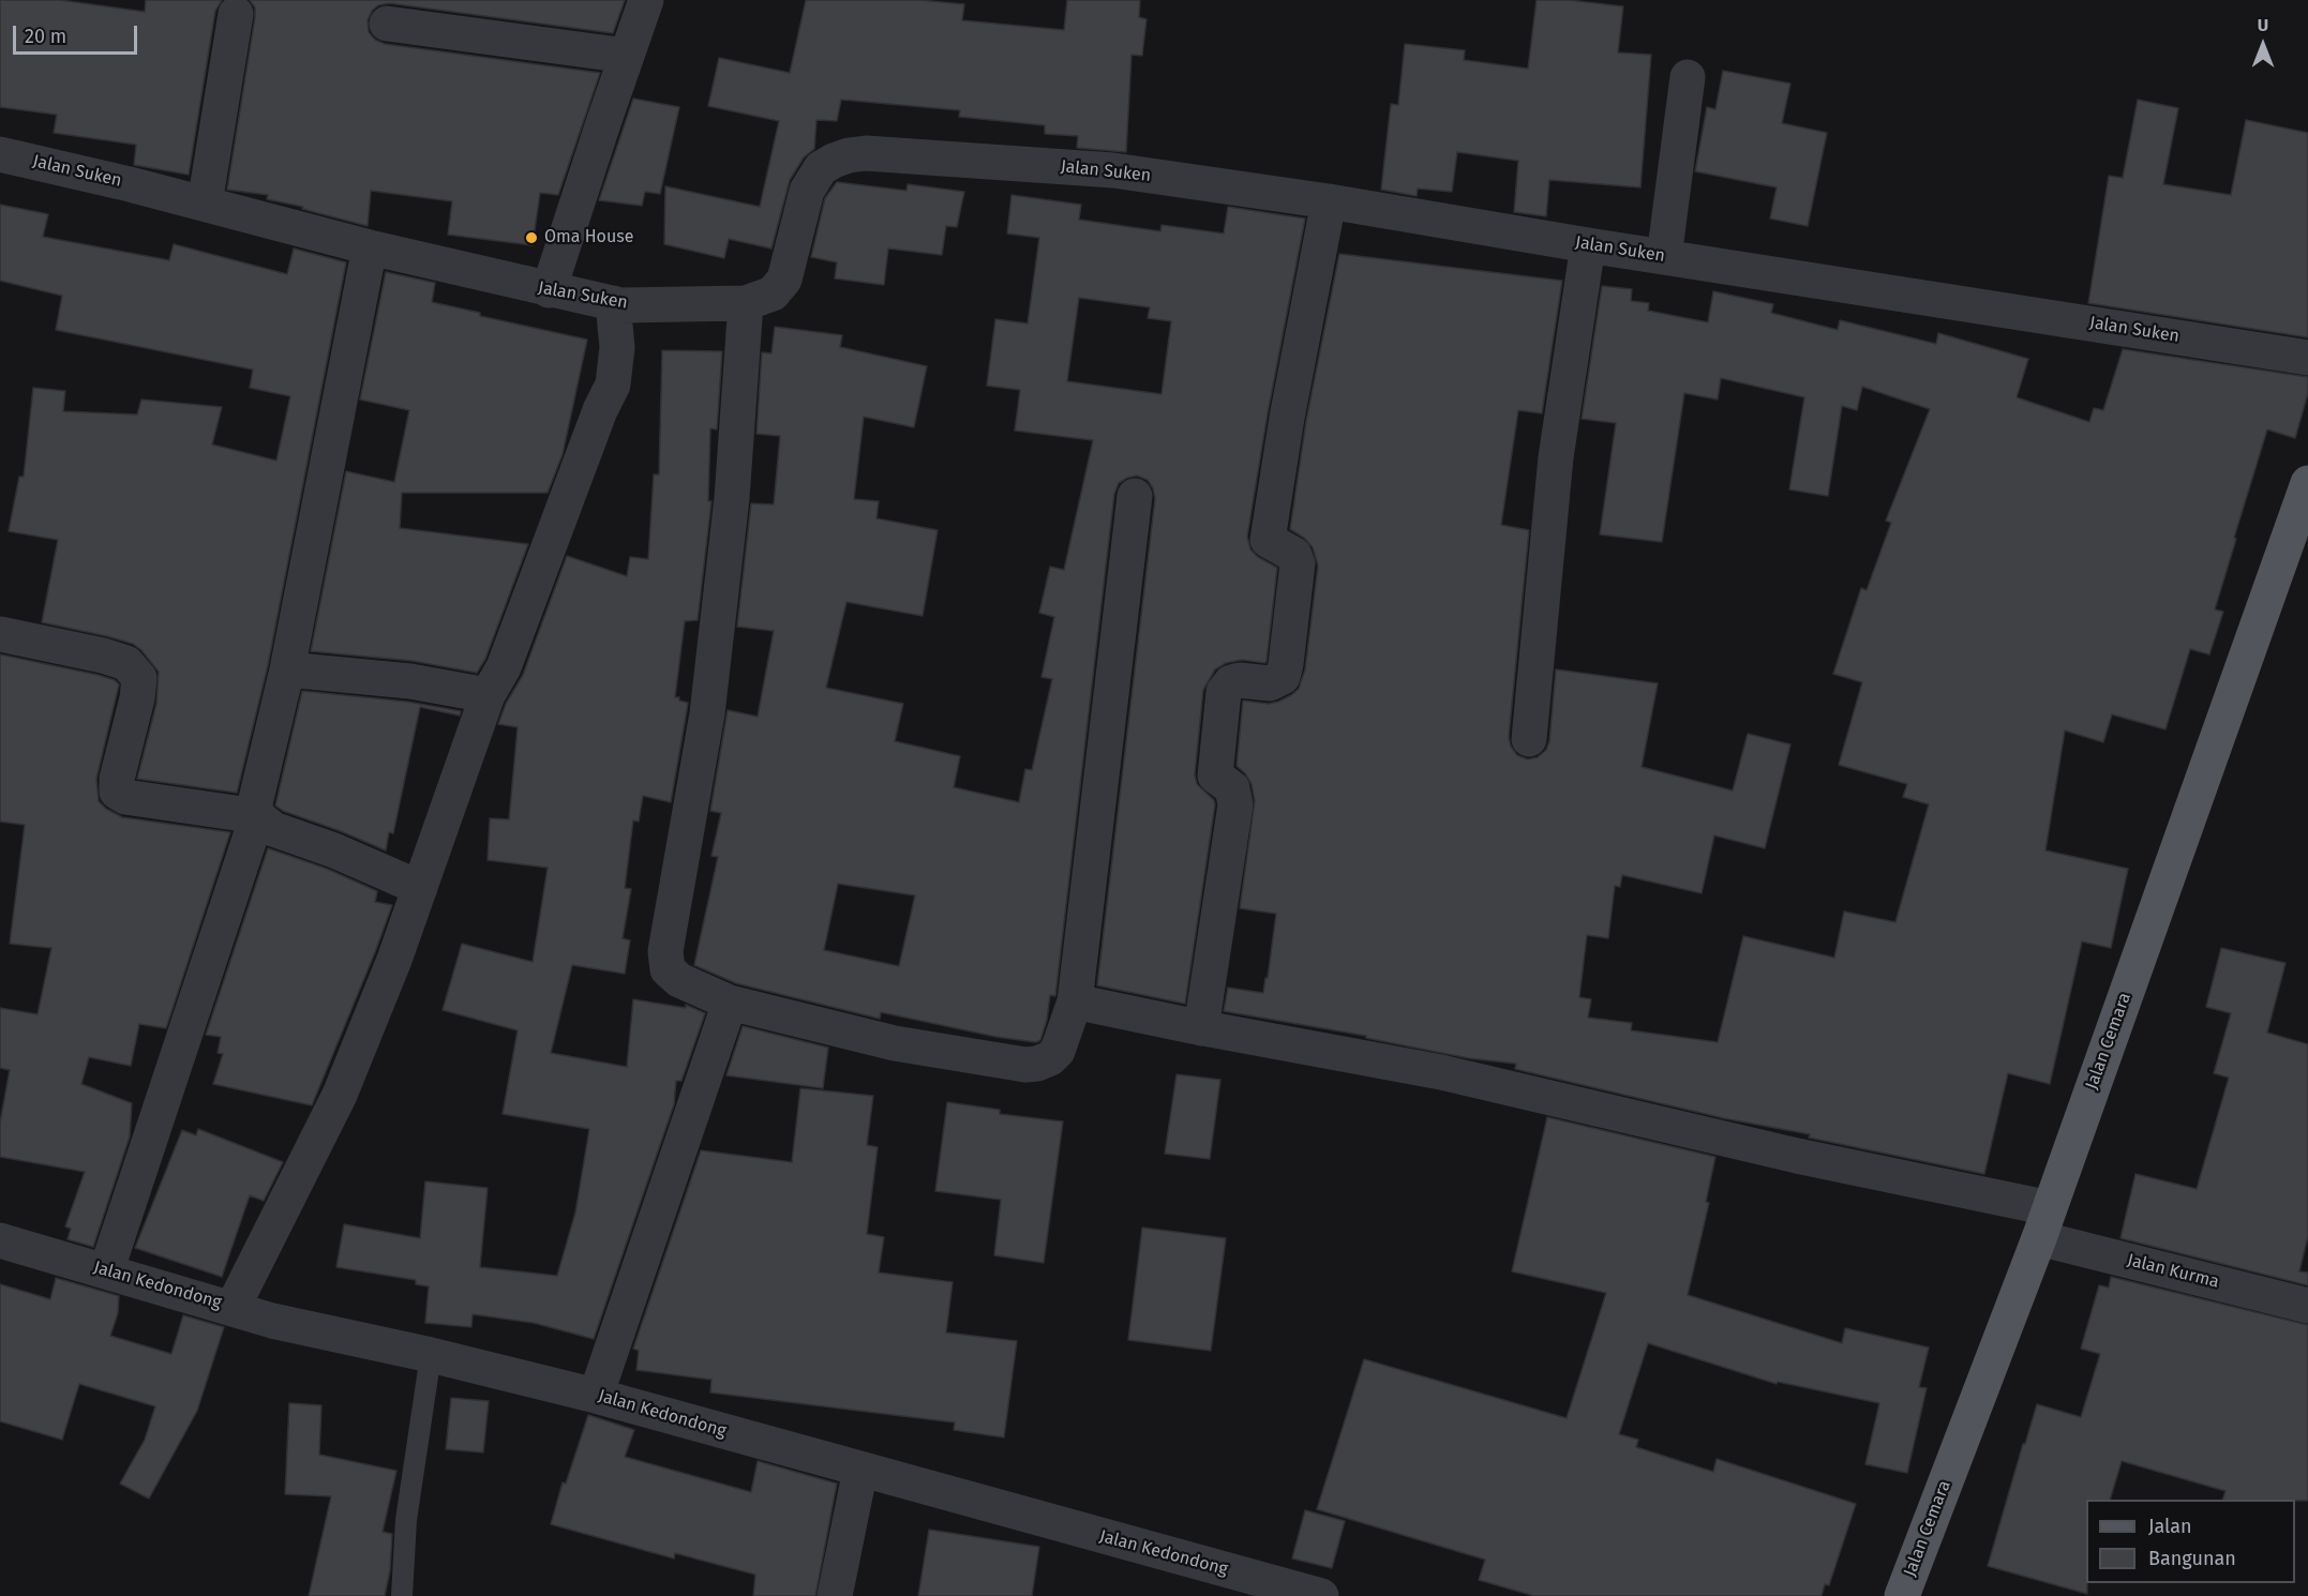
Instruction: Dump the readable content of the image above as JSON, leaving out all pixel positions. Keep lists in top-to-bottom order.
{
  "streets": {
    "main road": ["Jalan Cemara"],
    "street": ["Jalan Suken", "Jalan Kurma", "Jalan Kedondong"]
  },
  "crossings": [
    ["Jalan Cemara", "Jalan Kurma"]
  ],
  "places": ["Oma House"],
  "legend": ["Jalan", "Bangunan"],
  "scale_bar": "20 m",
  "north": "top"
}
